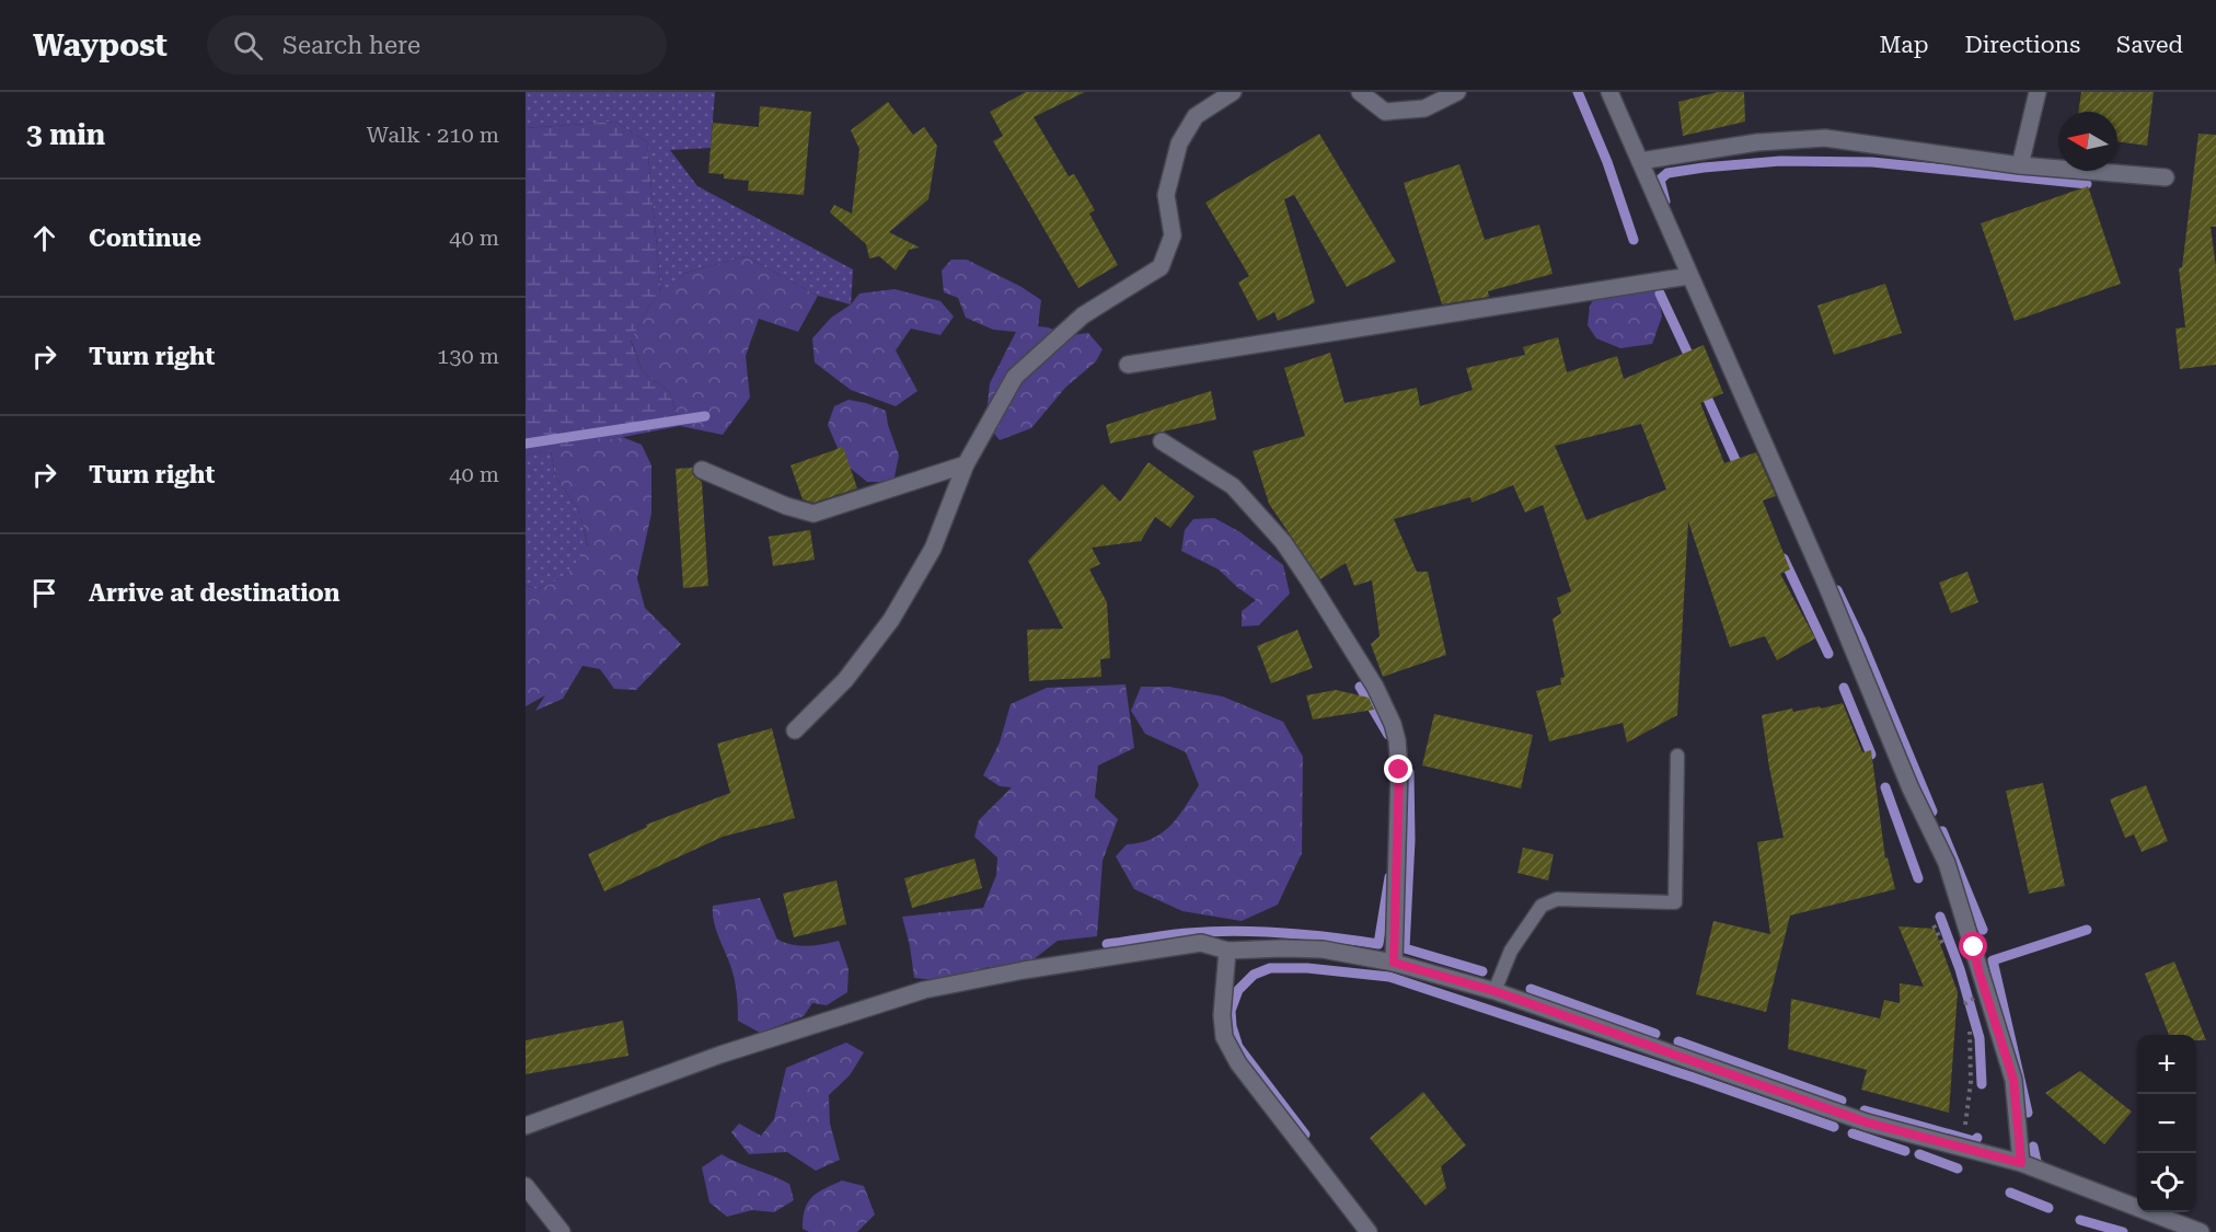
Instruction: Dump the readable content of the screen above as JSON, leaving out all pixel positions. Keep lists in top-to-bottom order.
{
  "north": "left",
  "page": {
    "header": "Waypost",
    "search": "Search here",
    "nav": ["Map", "Directions", "Saved"],
    "heading": ["3 min", "Walk · 210 m"],
    "list": [
      ["Continue", "40 m"],
      ["Turn right", "130 m"],
      ["Turn right", "40 m"],
      "Arrive at destination"
    ],
    "map_buttons": ["+", "−"]
  }
}
